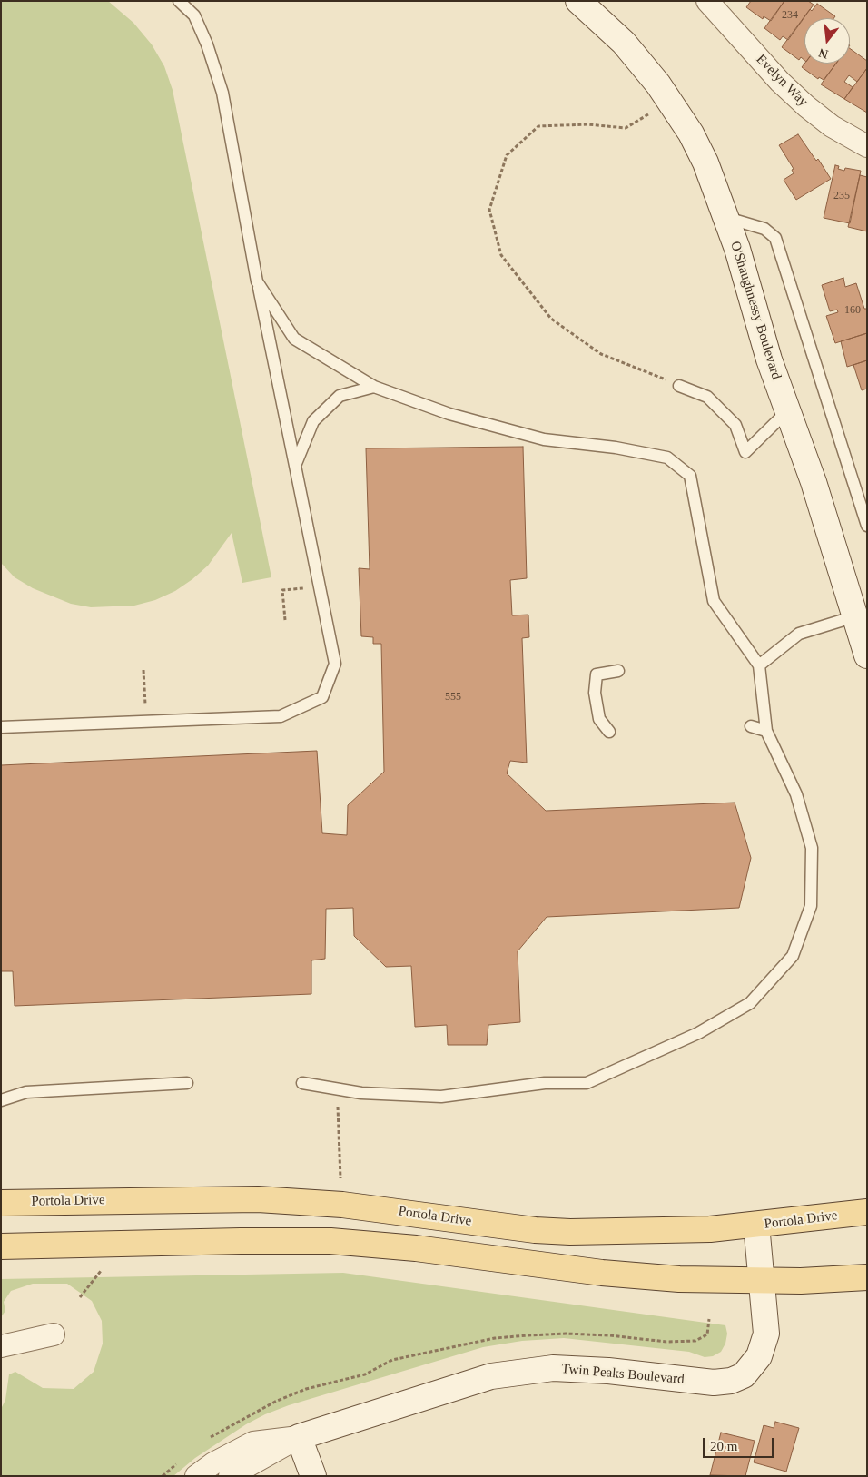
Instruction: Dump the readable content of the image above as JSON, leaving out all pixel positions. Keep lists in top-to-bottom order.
{
  "streets": {
    "main road": ["O'Shaughnessy Boulevard", "Portola Drive", "Twin Peaks Boulevard"],
    "street": ["Evelyn Way"]
  },
  "crossings": [
    ["Portola Drive", "Twin Peaks Boulevard"]
  ],
  "house_numbers": [
    "234",
    "235",
    "160",
    "555"
  ],
  "scale_bar": "20 m",
  "north": "bottom"
}
